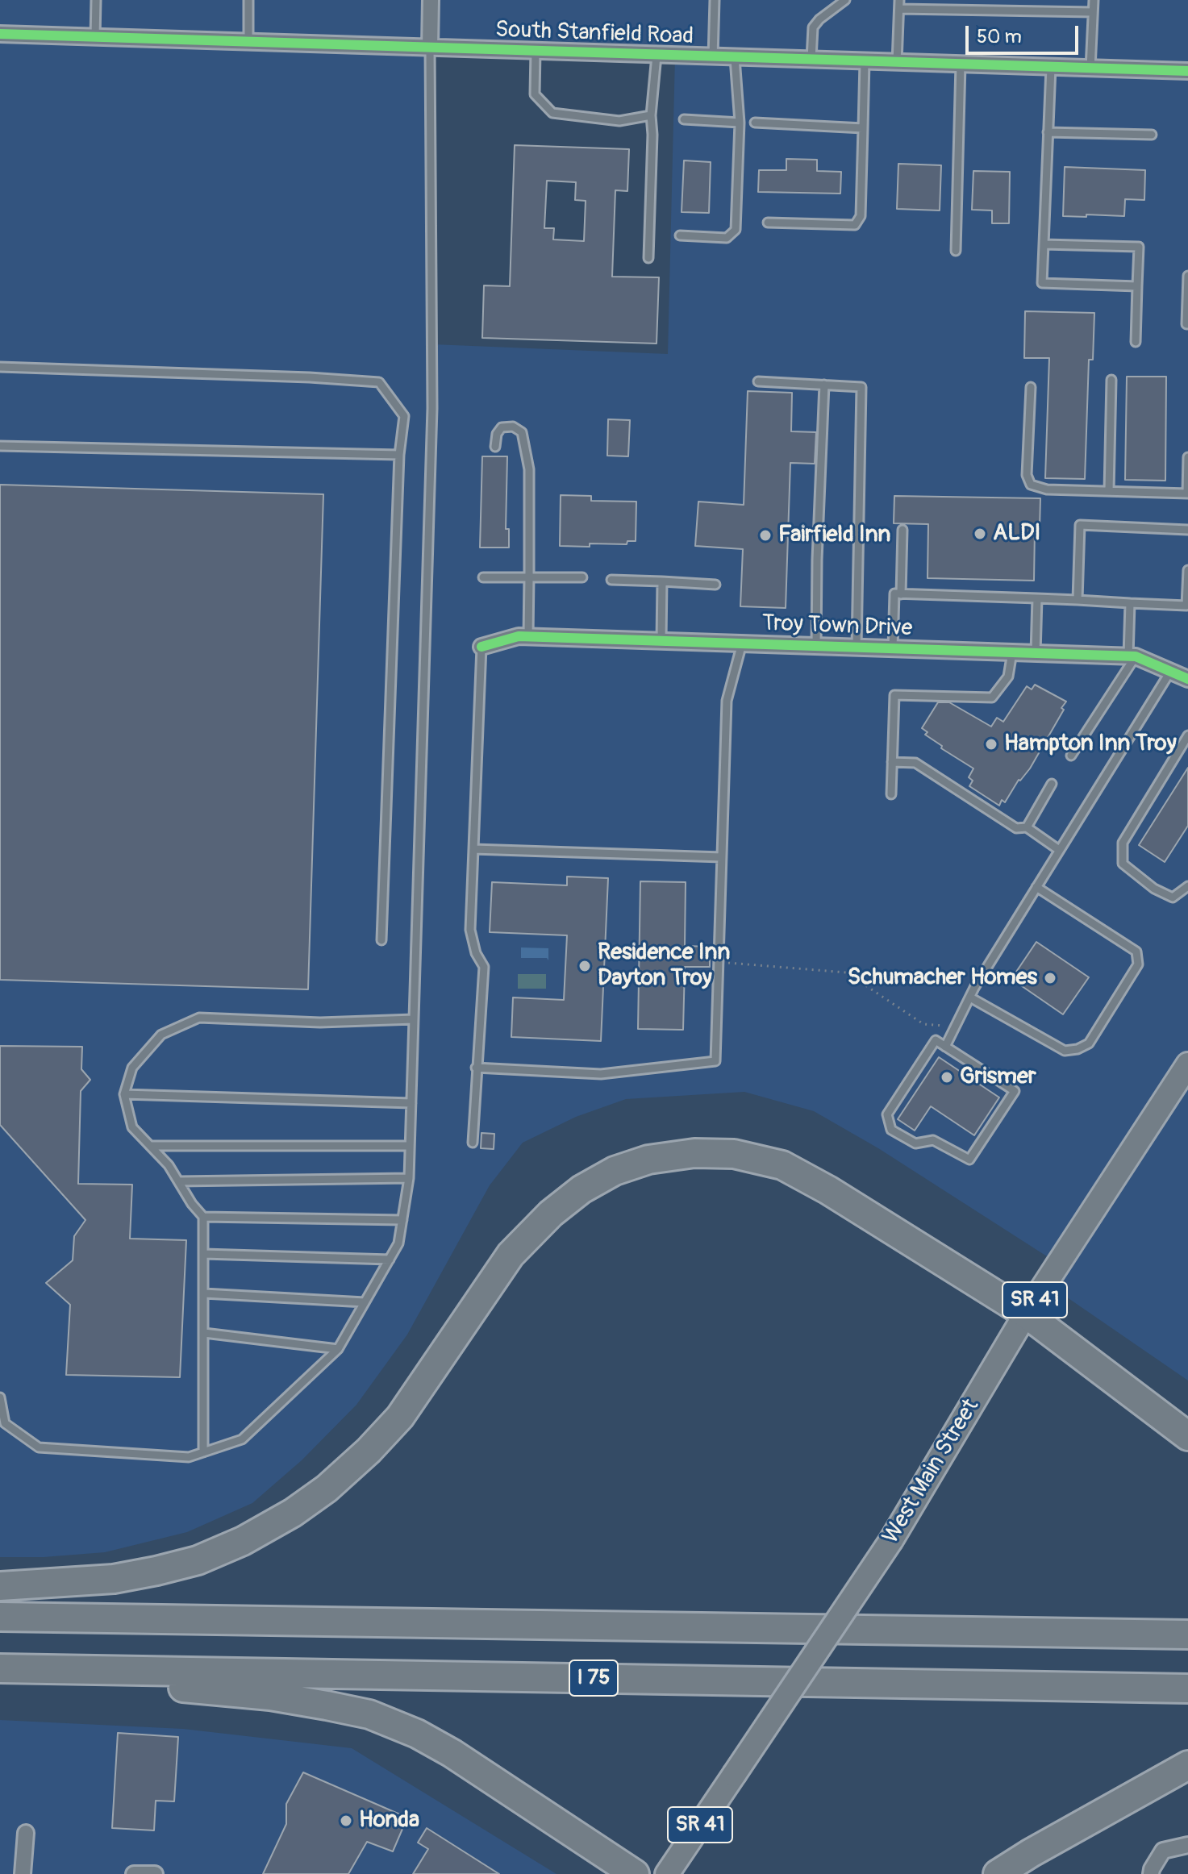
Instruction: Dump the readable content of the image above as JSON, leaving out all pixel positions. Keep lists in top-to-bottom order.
{
  "streets": {
    "highway": ["I 75"],
    "main road": ["SR 41", "West Main Street"],
    "street": ["South Stanfield Road", "Troy Town Drive"]
  },
  "places": [
    "ALDI",
    "Fairfield Inn",
    "Hampton Inn Troy",
    "Residence Inn Dayton Troy",
    "Schumacher Homes",
    "Grismer",
    "Honda"
  ],
  "scale_bar": "50 m"
}
